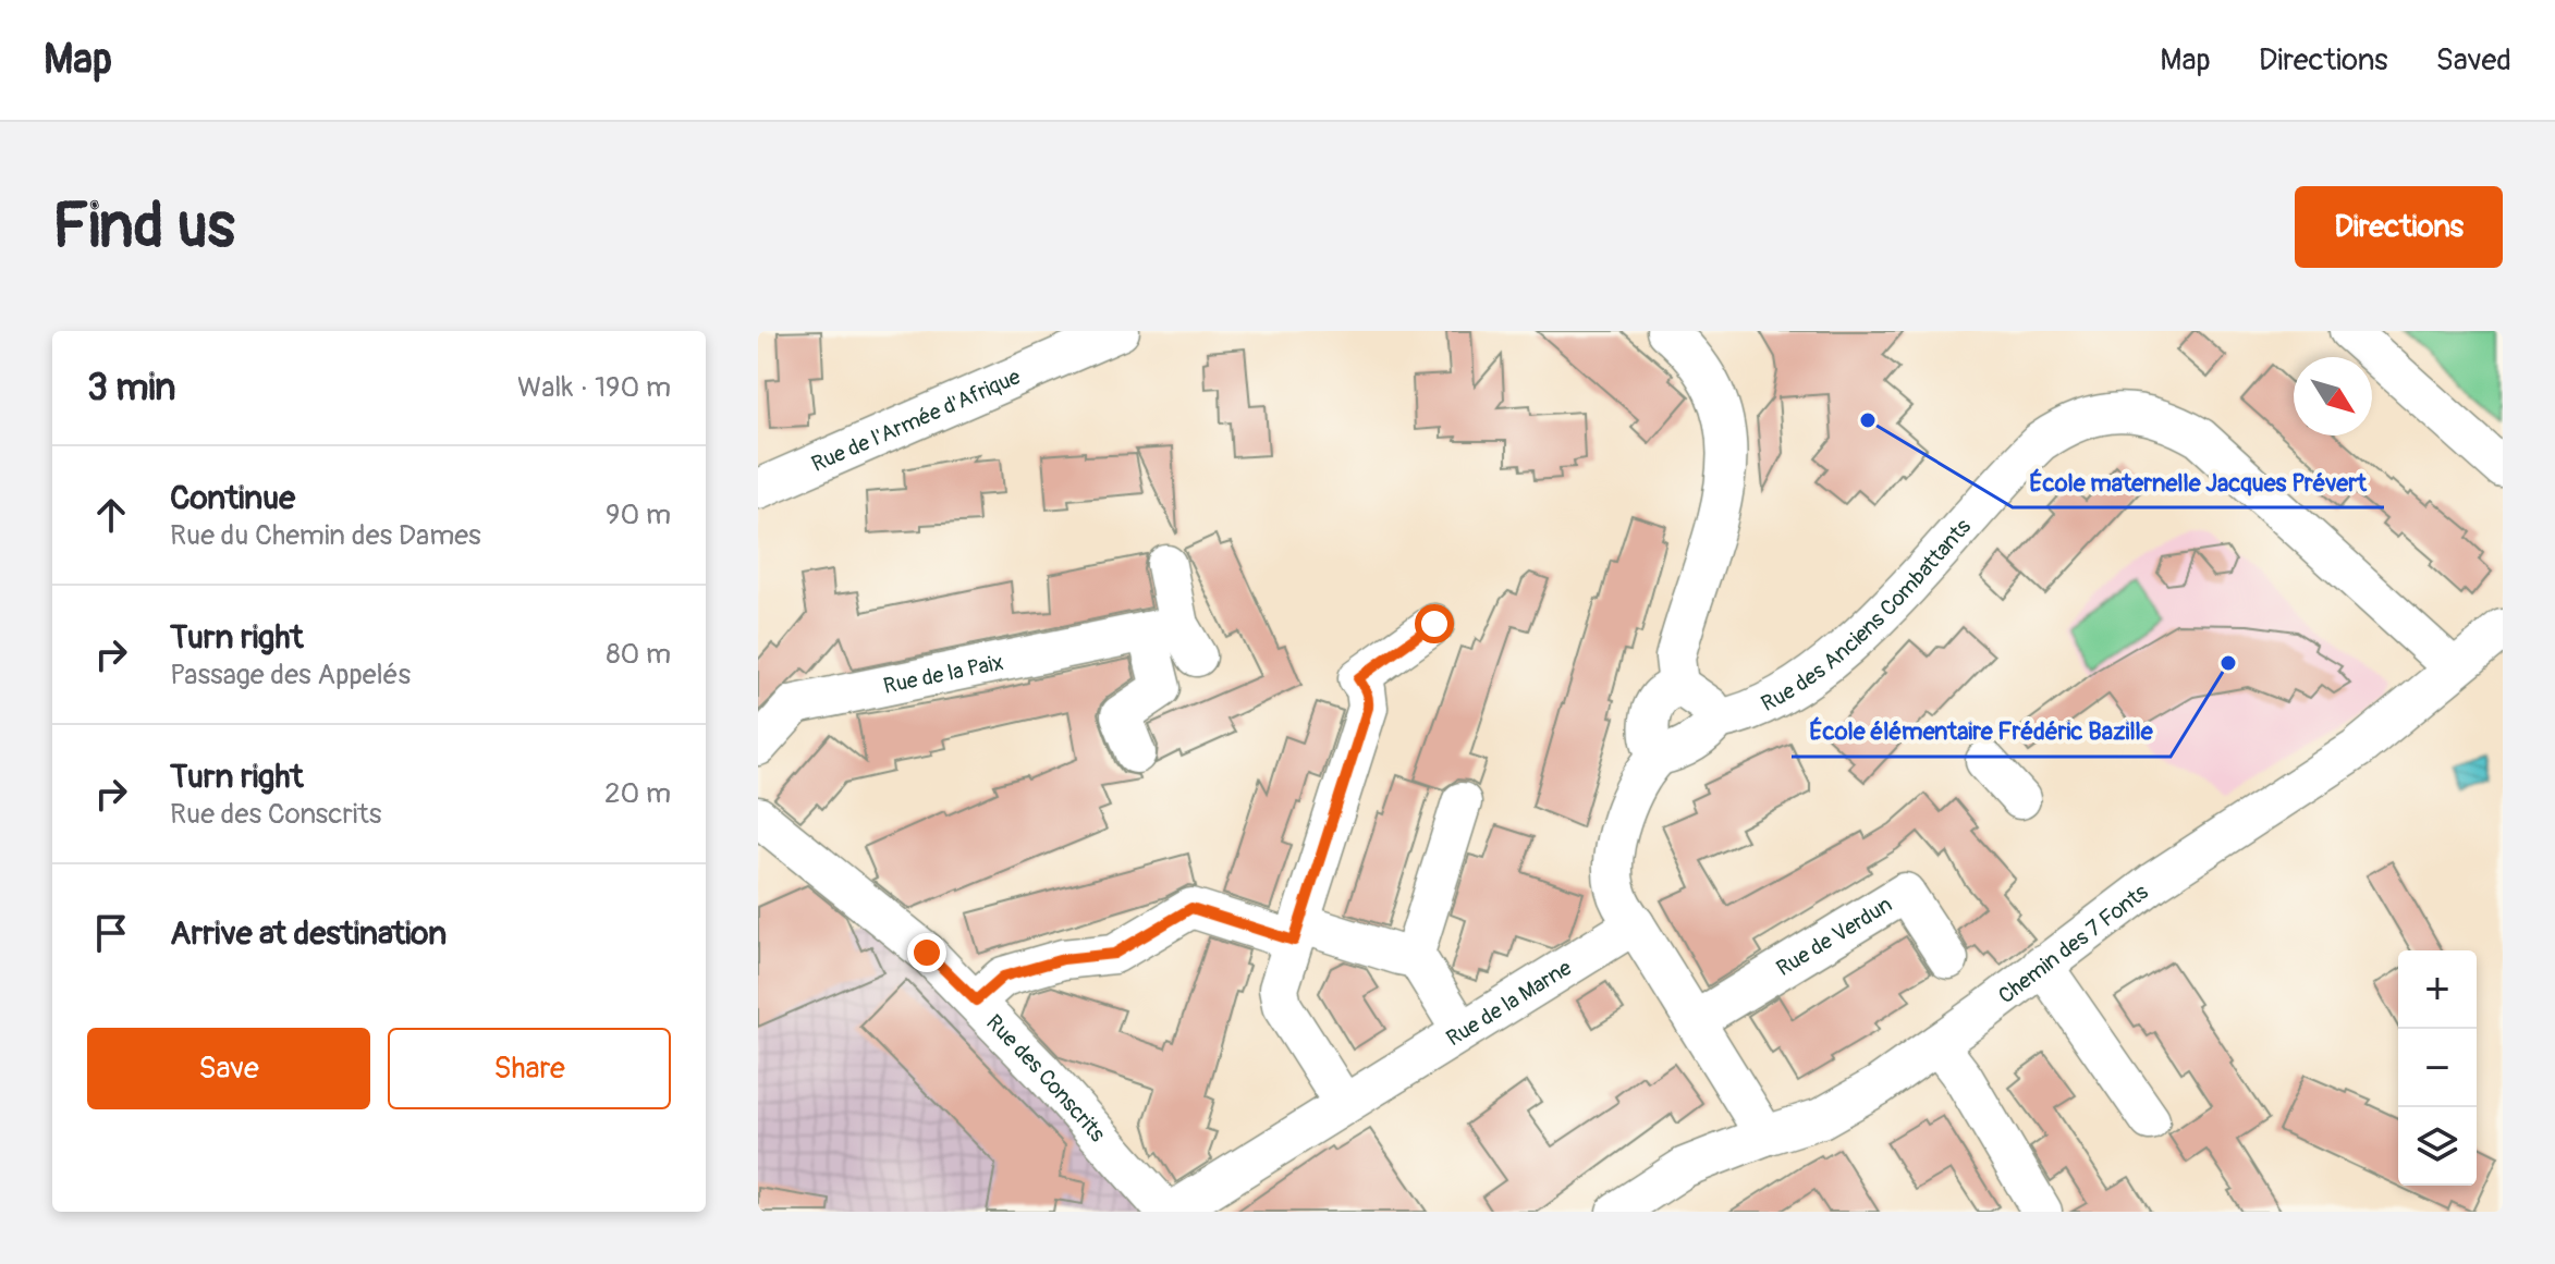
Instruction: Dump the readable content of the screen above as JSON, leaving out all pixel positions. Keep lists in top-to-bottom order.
{
  "streets": {
    "street": [
      "Rue de l'Armée d'Afrique",
      "Rue des Anciens Combattants",
      "Rue de la Paix",
      "Rue de Verdun",
      "Chemin des 7 Fonts",
      "Rue de la Marne",
      "Rue des Conscrits"
    ]
  },
  "crossings": [
    ["Rue des Anciens Combattants", "Chemin des 7 Fonts"],
    ["Rue de la Marne", "Rue des Conscrits"]
  ],
  "places": ["École maternelle Jacques Prévert", "École élémentaire Frédéric Bazille"],
  "north": "bottom right",
  "page": {
    "header": "Map",
    "nav": ["Map", "Directions", "Saved"],
    "buttons": [
      "Directions",
      ["Save", "Share"]
    ],
    "title": "Find us",
    "heading": ["3 min", "Walk · 190 m"],
    "list": [
      ["Continue", "Rue du Chemin des Dames", "90 m"],
      ["Turn right", "Passage des Appelés", "80 m"],
      ["Turn right", "Rue des Conscrits", "20 m"],
      "Arrive at destination"
    ],
    "map_buttons": ["+", "−"]
  }
}
